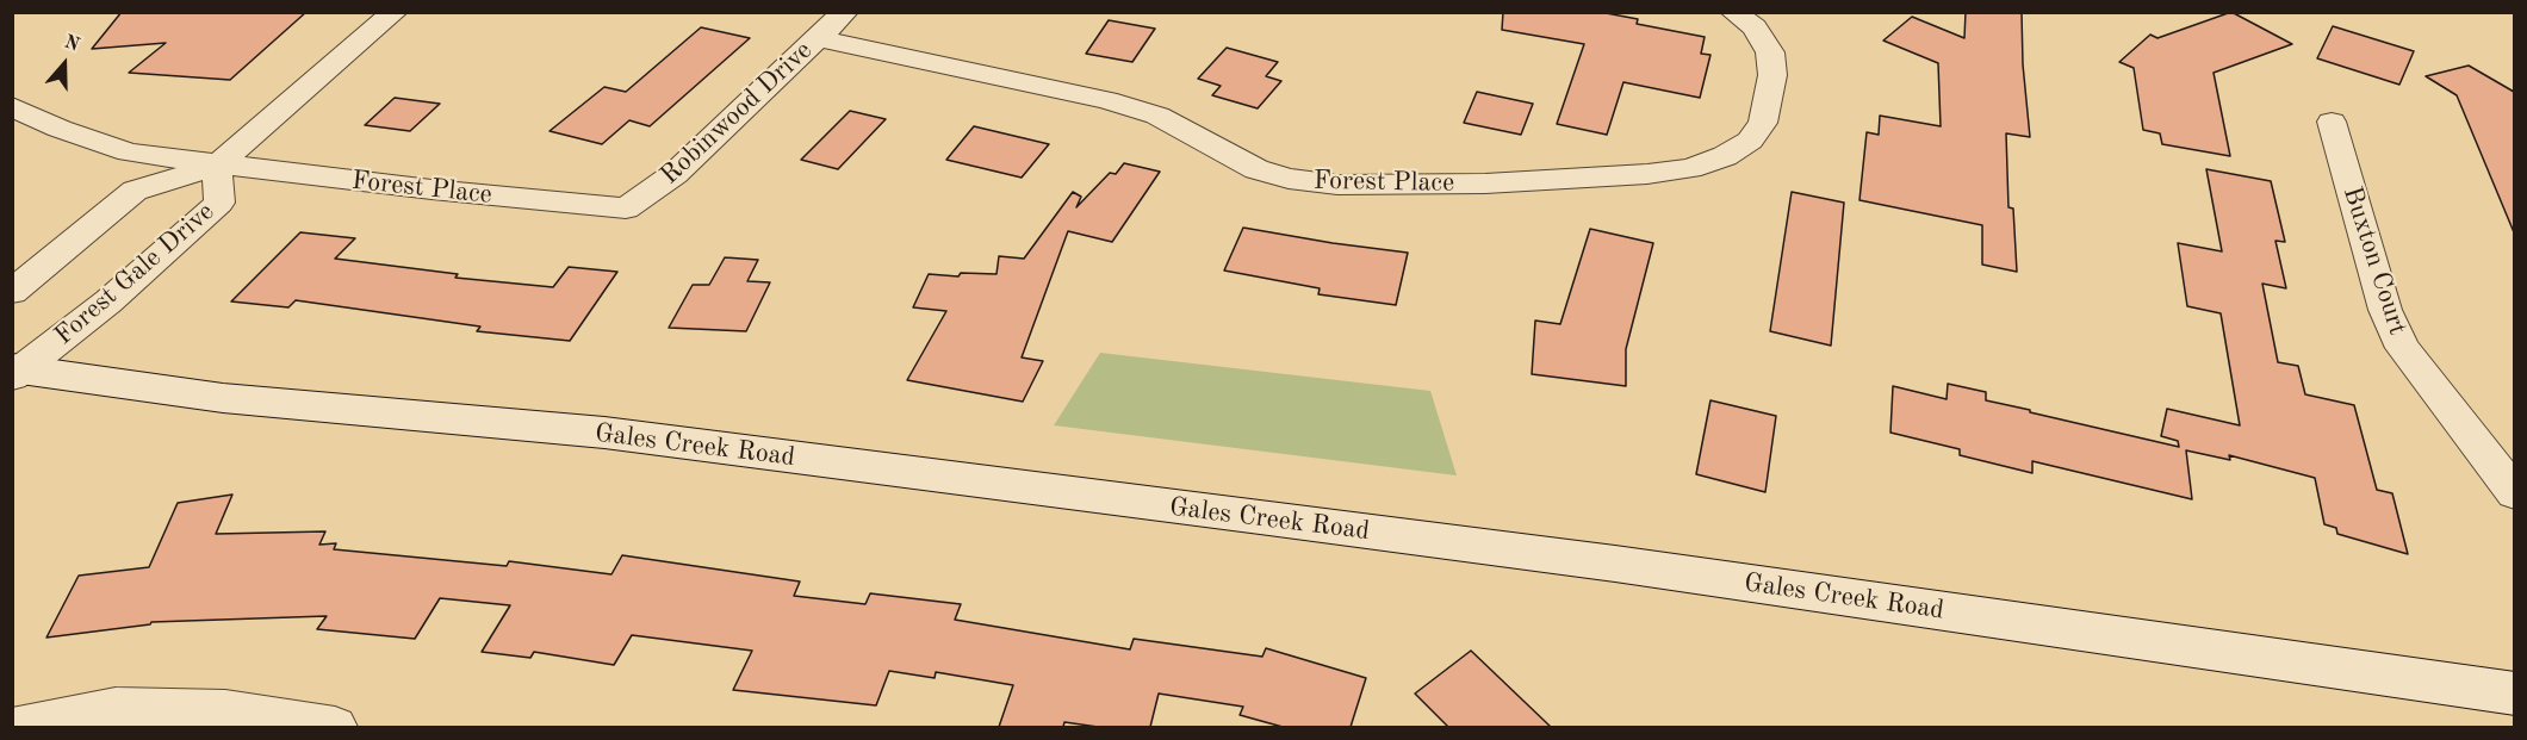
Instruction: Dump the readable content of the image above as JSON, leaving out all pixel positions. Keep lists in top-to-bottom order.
{
  "streets": {
    "main road": ["Gales Creek Road"],
    "street": [
      "Robinwood Drive",
      "Forest Place",
      "Buxton Court",
      "Forest Gale Drive"
    ]
  },
  "crossings": [
    ["Robinwood Drive", "Forest Place"],
    ["Forest Place", "Forest Gale Drive"],
    ["Forest Gale Drive", "Gales Creek Road"]
  ],
  "north": "top"
}
